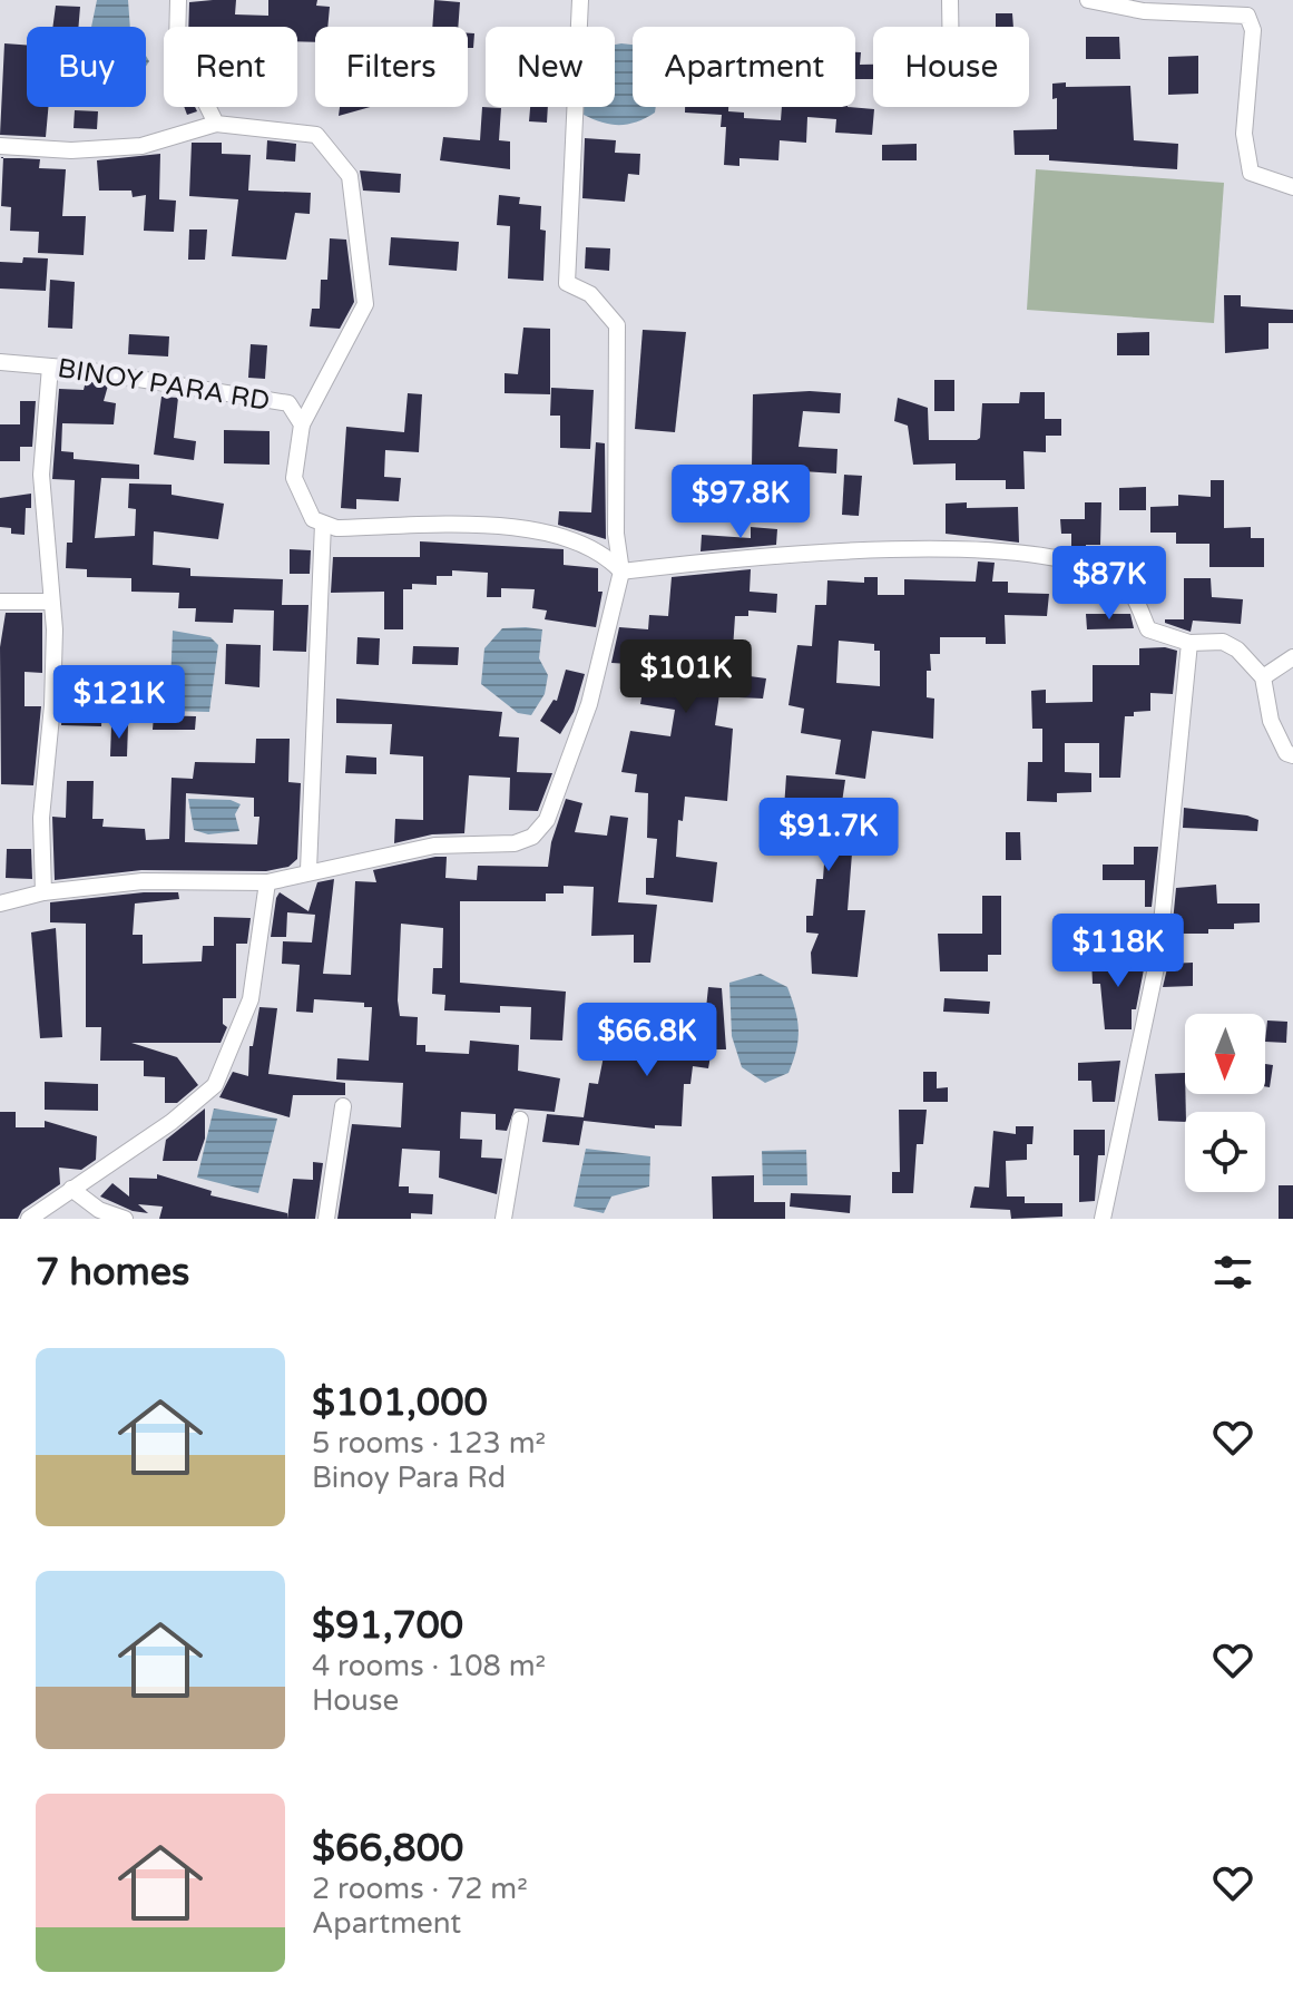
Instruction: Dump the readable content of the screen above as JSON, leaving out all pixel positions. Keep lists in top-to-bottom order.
{
  "streets": {
    "street": ["BINOY PARA RD"]
  },
  "north": "bottom",
  "page": {
    "chip": [
      "Buy",
      "Rent",
      "Filters",
      "New",
      "Apartment",
      "House"
    ],
    "price": [
      "$97.8K",
      "$87K",
      "$101K",
      "$121K",
      "$91.7K",
      "$118K",
      "$66.8K"
    ],
    "heading": "7 homes",
    "list": [
      {
        "name": "$101,000",
        "note": "5 rooms · 123 m² · Binoy Para Rd"
      },
      {
        "name": "$91,700",
        "note": "4 rooms · 108 m² · House"
      },
      {
        "name": "$66,800",
        "note": "2 rooms · 72 m² · Apartment"
      }
    ]
  }
}
